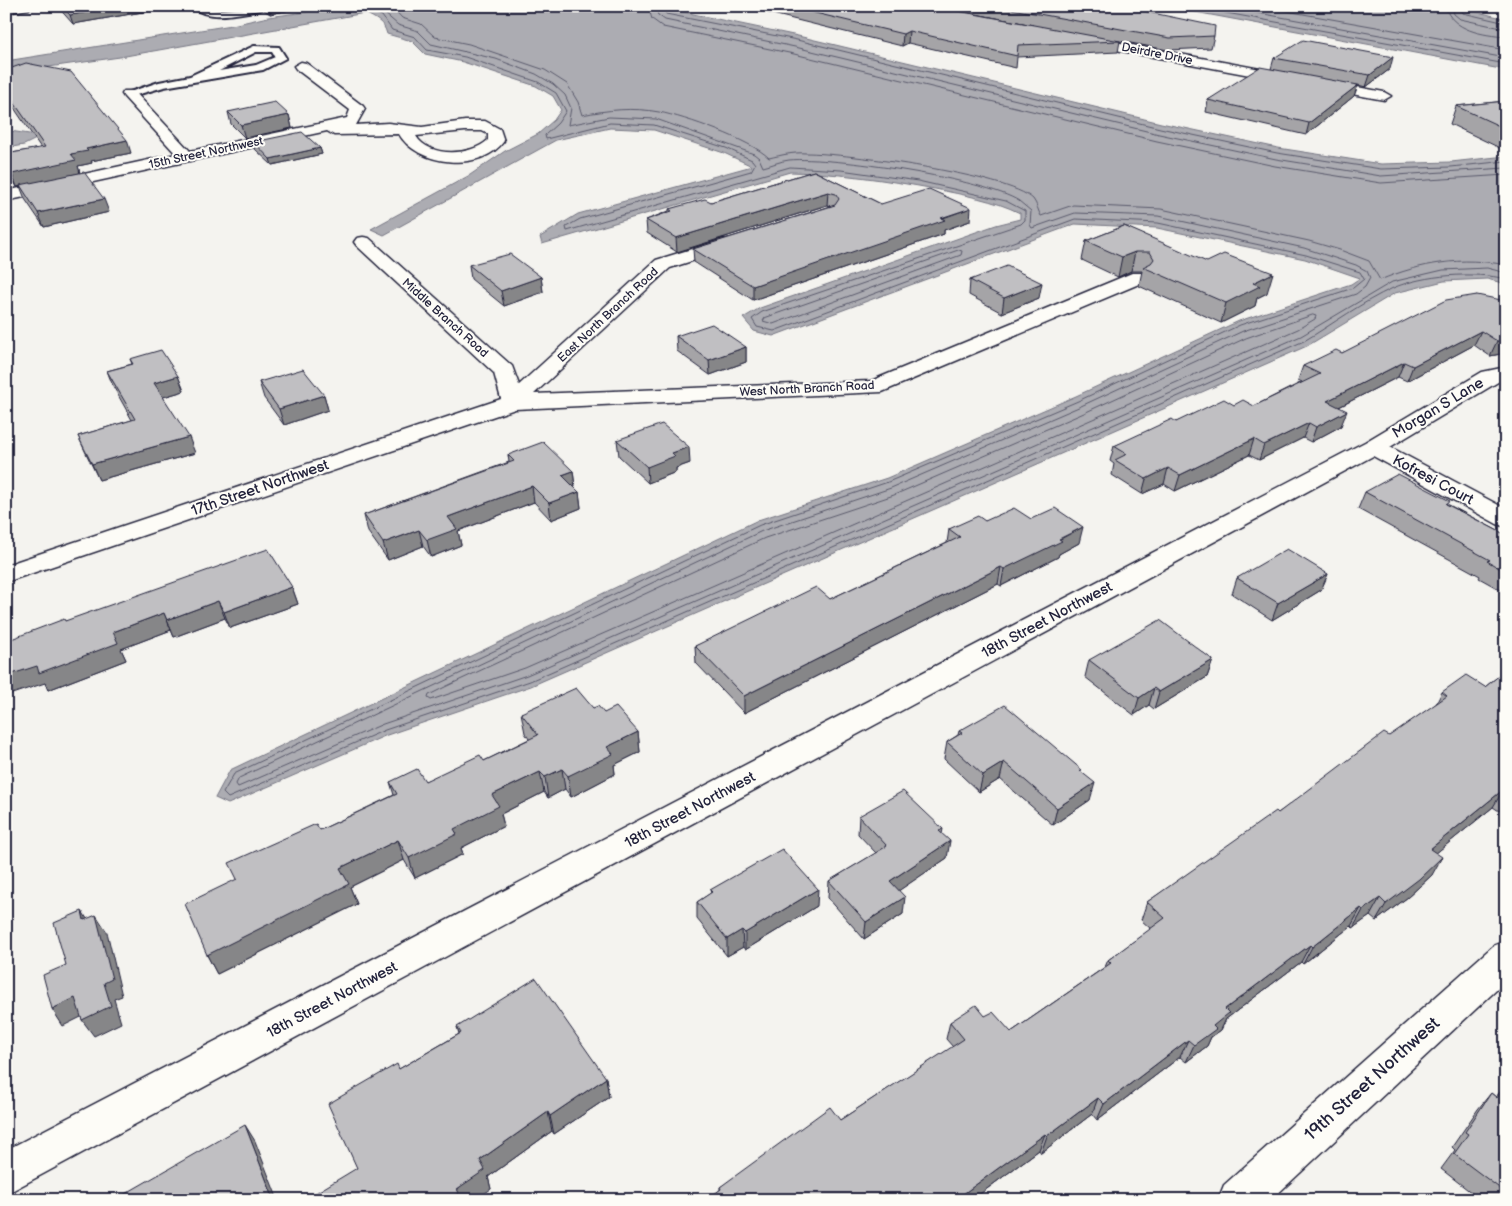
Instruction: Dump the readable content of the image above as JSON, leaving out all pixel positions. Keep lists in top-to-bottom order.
{
  "streets": {
    "street": [
      "Deirdre Drive",
      "15th Street Northwest",
      "East North Branch Road",
      "Middle Branch Road",
      "West North Branch Road",
      "Morgan S Lane",
      "Kofresi Court",
      "17th Street Northwest",
      "18th Street Northwest",
      "19th Street Northwest"
    ]
  },
  "crossings": [
    ["East North Branch Road", "Middle Branch Road"],
    ["East North Branch Road", "West North Branch Road"],
    ["East North Branch Road", "17th Street Northwest"],
    ["Middle Branch Road", "West North Branch Road"],
    ["Middle Branch Road", "17th Street Northwest"],
    ["West North Branch Road", "17th Street Northwest"],
    ["Morgan S Lane", "Kofresi Court"],
    ["Morgan S Lane", "18th Street Northwest"],
    ["Kofresi Court", "18th Street Northwest"]
  ]
}
